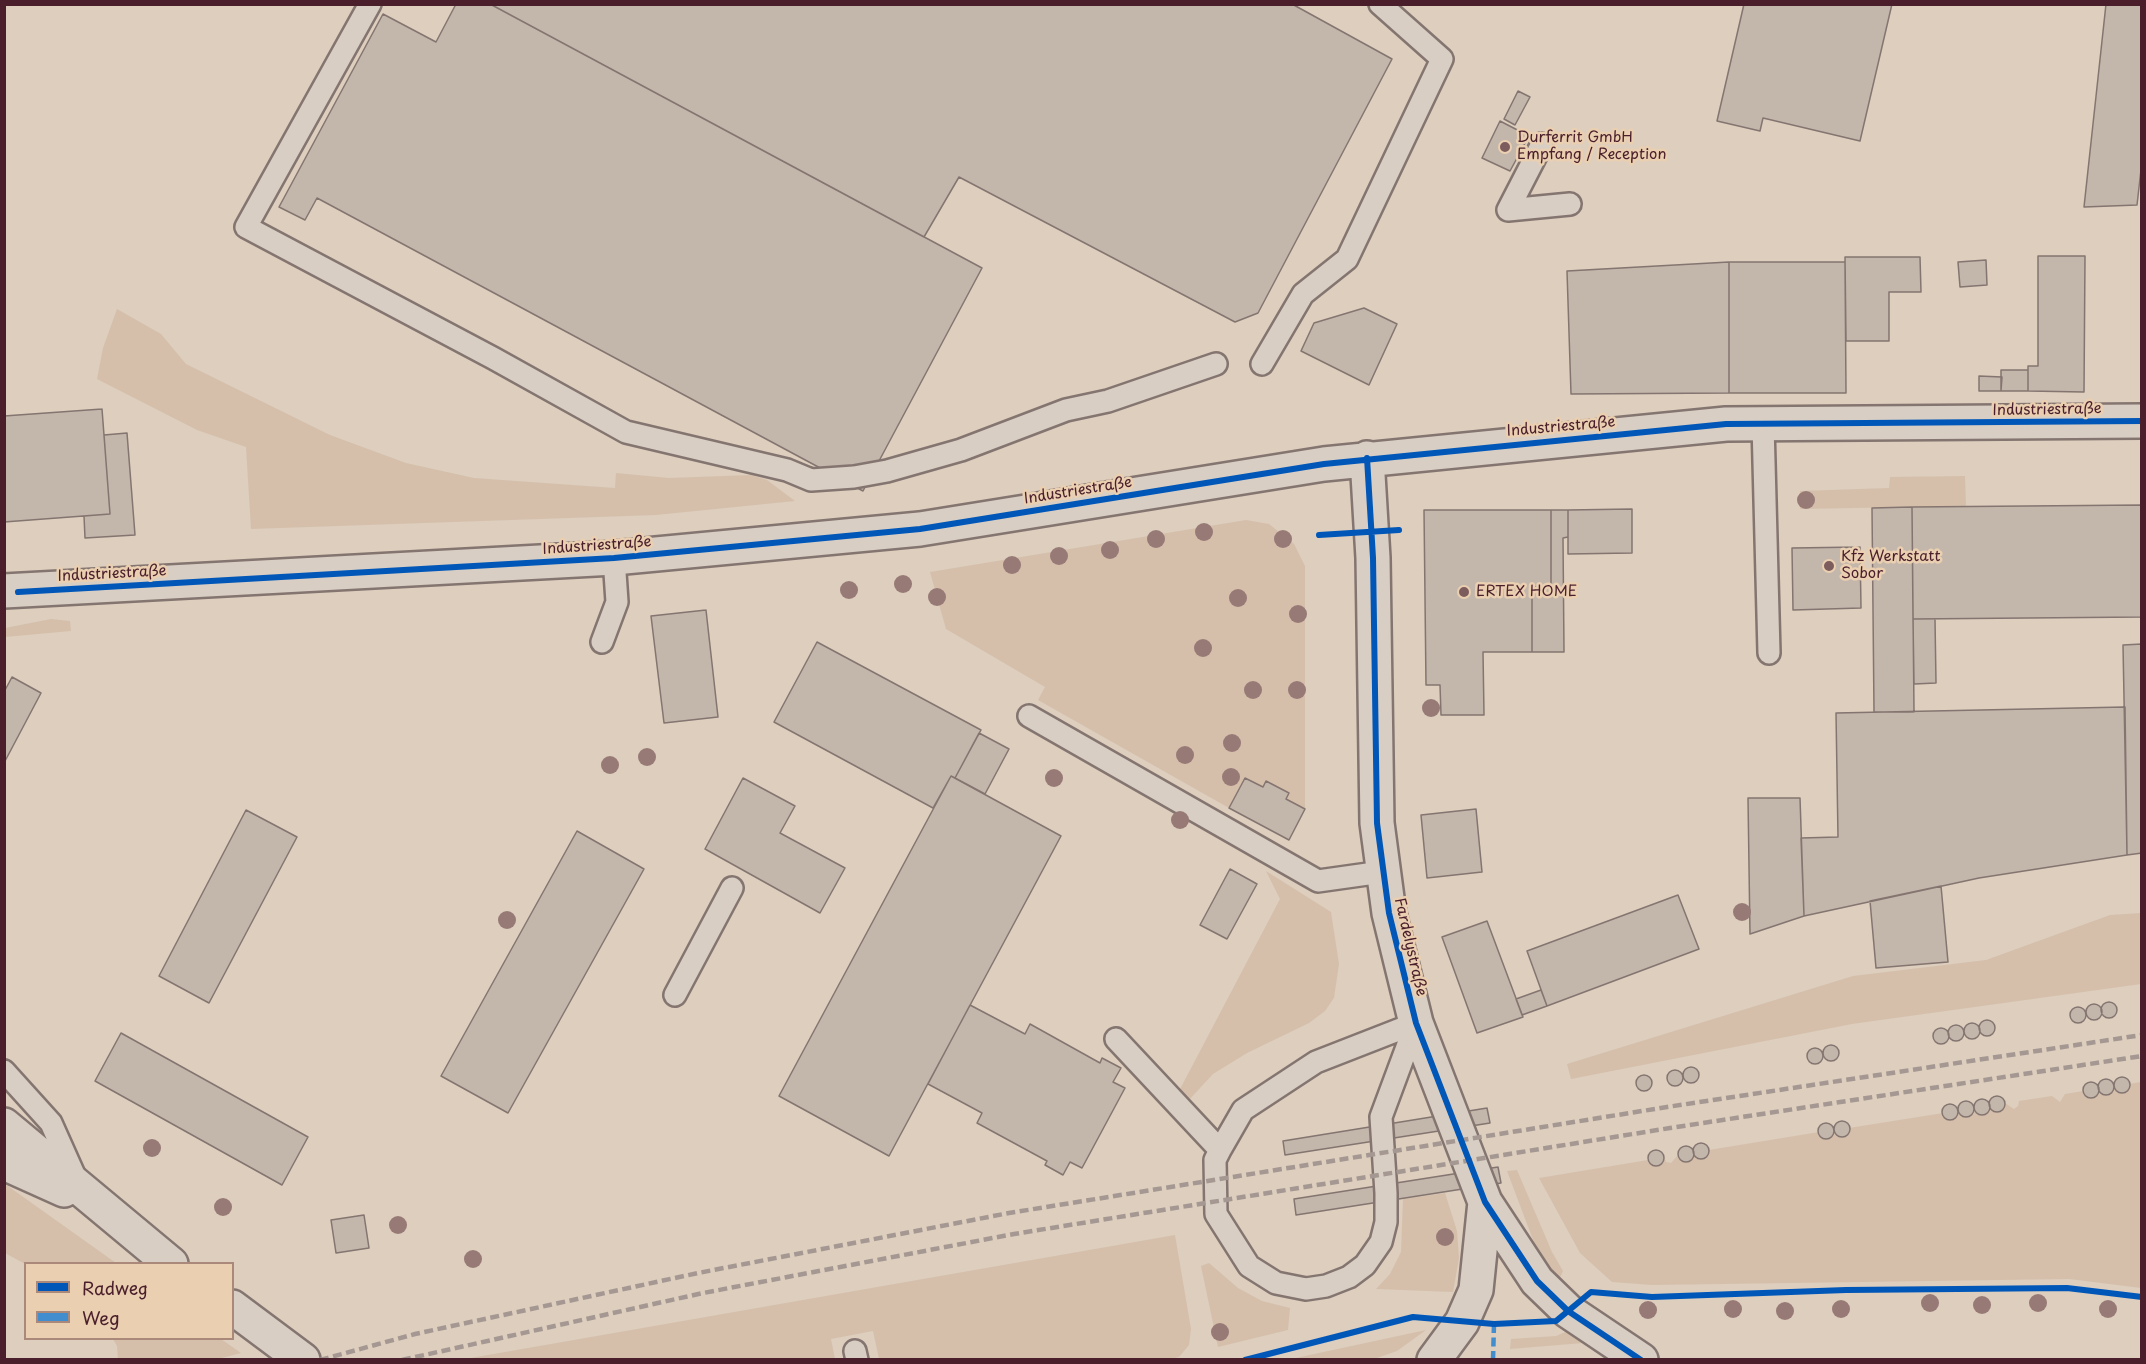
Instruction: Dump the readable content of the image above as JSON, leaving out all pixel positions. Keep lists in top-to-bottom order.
{
  "streets": {
    "street": ["Industriestraße", "Fardelystraße"]
  },
  "crossings": [
    ["Industriestraße", "Fardelystraße"]
  ],
  "places": ["Durferrit GmbH Empfang / Reception", "Kfz Werkstatt Sobor", "ERTEX HOME"],
  "legend": ["Radweg", "Weg"]
}
